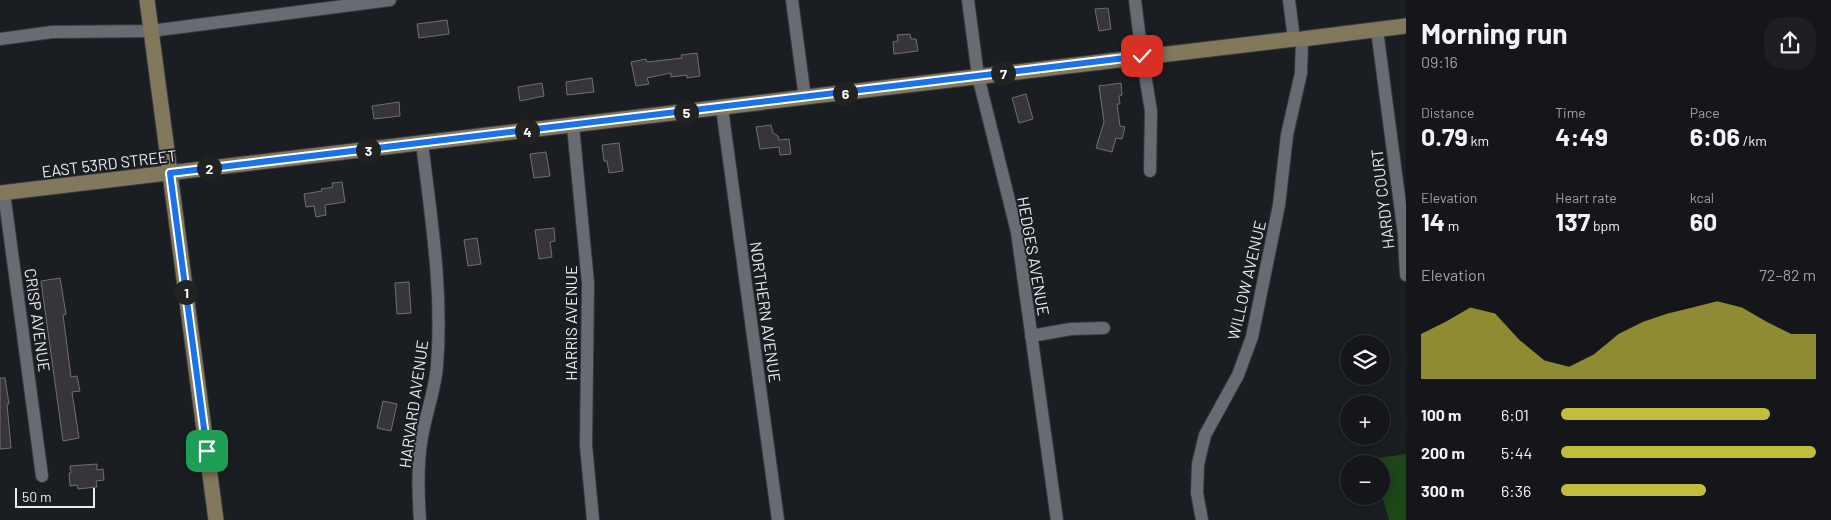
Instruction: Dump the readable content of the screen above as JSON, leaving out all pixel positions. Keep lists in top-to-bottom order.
{
  "streets": {
    "street": [
      "EAST 53RD STREET",
      "HARDY COURT",
      "HEDGES AVENUE",
      "WILLOW AVENUE",
      "NORTHERN AVENUE",
      "CRISP AVENUE",
      "HARRIS AVENUE",
      "HARVARD AVENUE"
    ]
  },
  "crossings": [
    ["EAST 53RD STREET", "HARDY COURT"],
    ["EAST 53RD STREET", "HEDGES AVENUE"],
    ["EAST 53RD STREET", "WILLOW AVENUE"],
    ["EAST 53RD STREET", "NORTHERN AVENUE"],
    ["EAST 53RD STREET", "CRISP AVENUE"],
    ["EAST 53RD STREET", "HARRIS AVENUE"],
    ["EAST 53RD STREET", "HARVARD AVENUE"]
  ],
  "scale_bar": "50 m",
  "page": {
    "heading": ["Morning run", "09:16"],
    "pins": [
      "7",
      "6",
      "5",
      "4",
      "3",
      "2",
      "1"
    ],
    "stats": [
      ["Distance", "0.79 km"],
      ["Time", "4:49"],
      ["Pace", "6:06 /km"],
      ["Elevation", "14 m"],
      ["Heart rate", "137 bpm"],
      ["kcal", "60"]
    ],
    "chart": ["Elevation", "72–82 m"],
    "map_buttons": ["+", "−"],
    "list": [
      {
        "name": "100 m",
        "note": "6:01"
      },
      {
        "name": "200 m",
        "note": "5:44"
      },
      {
        "name": "300 m",
        "note": "6:36"
      }
    ],
    "scale": "50 m"
  }
}
